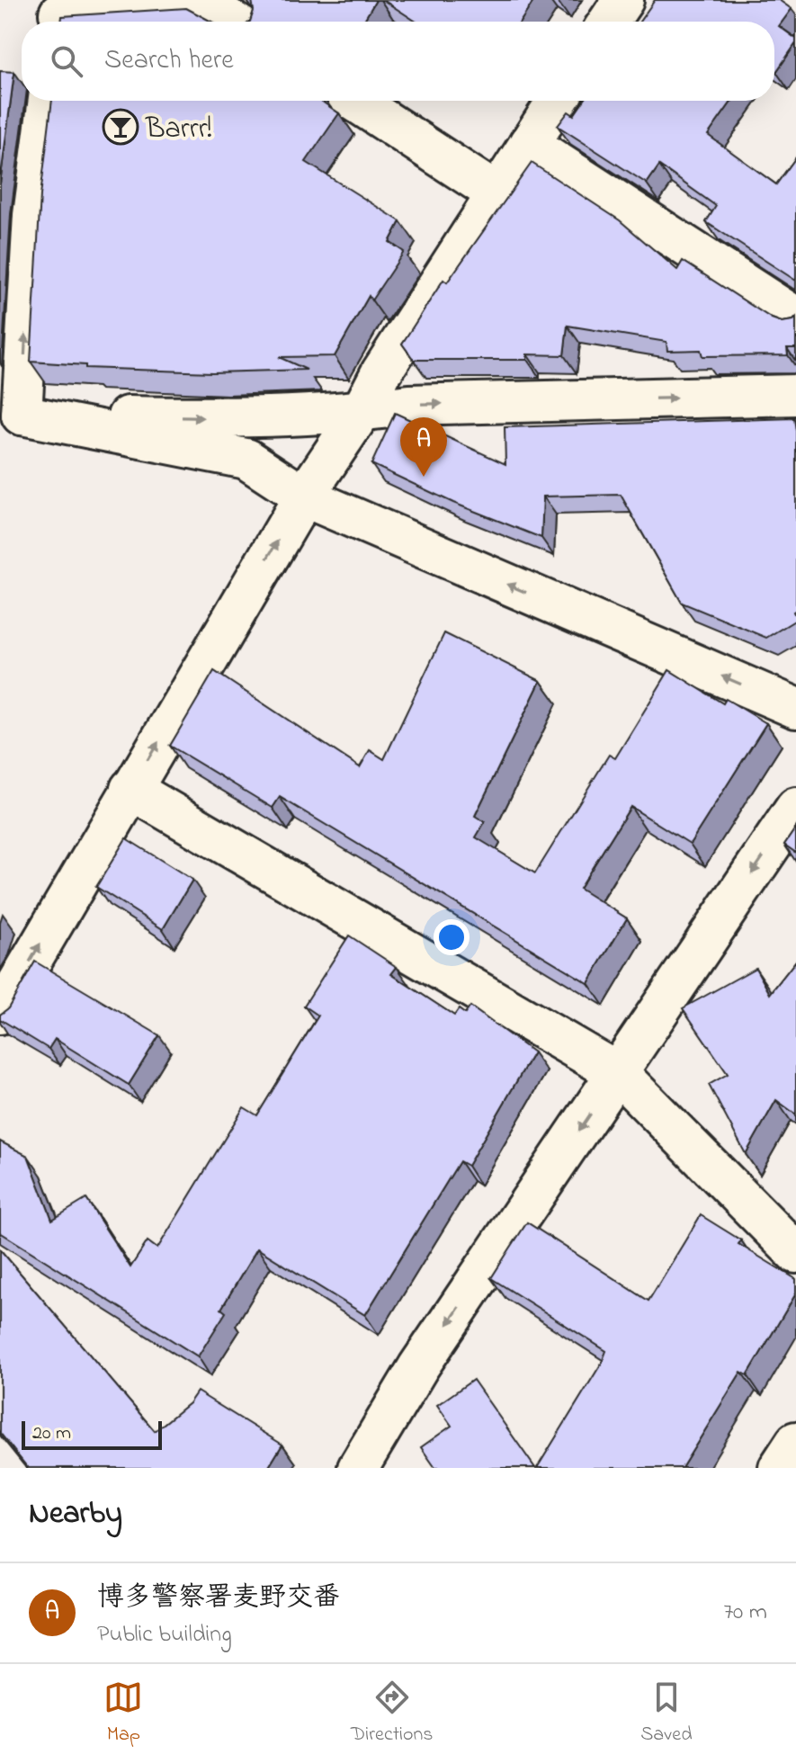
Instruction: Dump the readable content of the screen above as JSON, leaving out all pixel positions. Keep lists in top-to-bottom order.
{
  "places": {
    "bar": ["Barrr!"]
  },
  "scale_bar": "20 m",
  "page": {
    "search": "Search here",
    "pins": "A",
    "scale": "20 m",
    "heading": "Nearby",
    "list": [
      {
        "mark": "A",
        "name": "博多警察署麦野交番",
        "note": "Public building",
        "value": "70 m"
      }
    ],
    "nav": ["Map", "Directions", "Saved"]
  }
}
